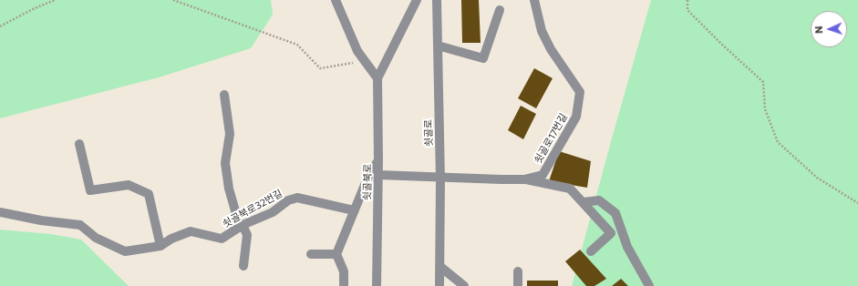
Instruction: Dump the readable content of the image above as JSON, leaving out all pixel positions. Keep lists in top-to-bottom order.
{
  "streets": {
    "street": [
      "쇳골로",
      "쇳골로17번길",
      "쇳골북로",
      "쇳골북로32번길"
    ]
  },
  "crossings": [
    ["쇳골로", "쇳골로17번길"],
    ["쇳골로17번길", "쇳골북로"]
  ],
  "north": "left"
}
